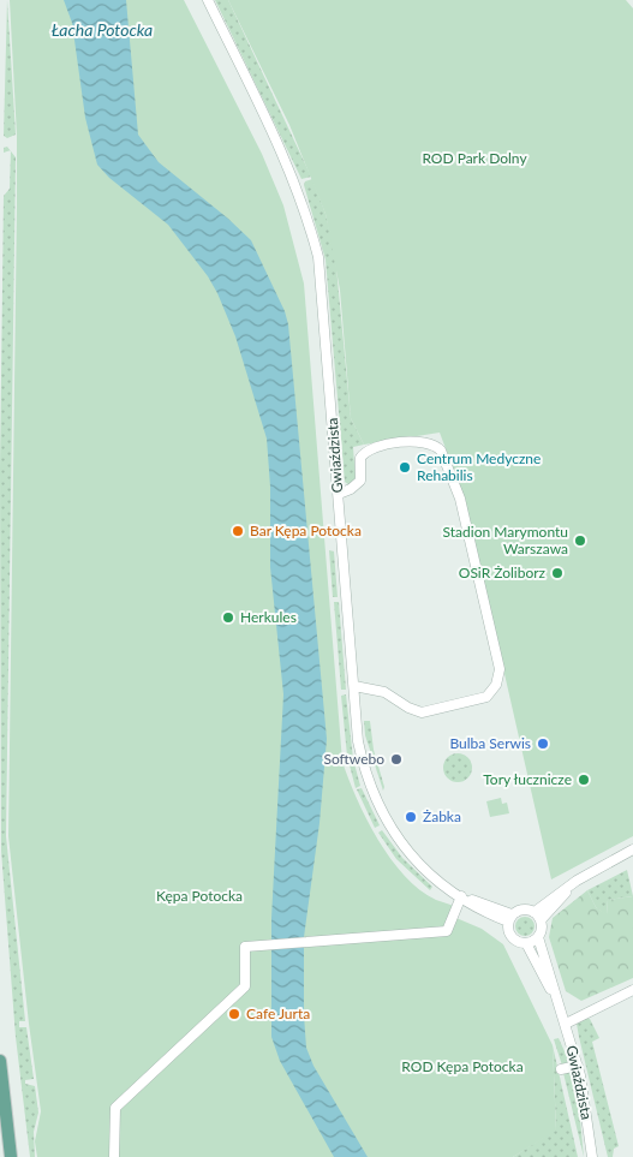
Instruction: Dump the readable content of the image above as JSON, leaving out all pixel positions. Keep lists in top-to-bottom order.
{
  "streets": {
    "street": ["Gwiaździsta"]
  },
  "water": ["Łacha Potocka"],
  "parks": ["ROD Park Dolny", "Kępa Potocka", "ROD Kępa Potocka"],
  "places": [
    "Centrum Medyczne Rehabilis",
    "Bar Kępa Potocka",
    "Stadion Marymontu Warszawa",
    "OSiR Żoliborz",
    "Herkules",
    "Bulba Serwis",
    "Softwebo",
    "Tory łucznicze",
    "Żabka",
    "Cafe Jurta"
  ]
}
